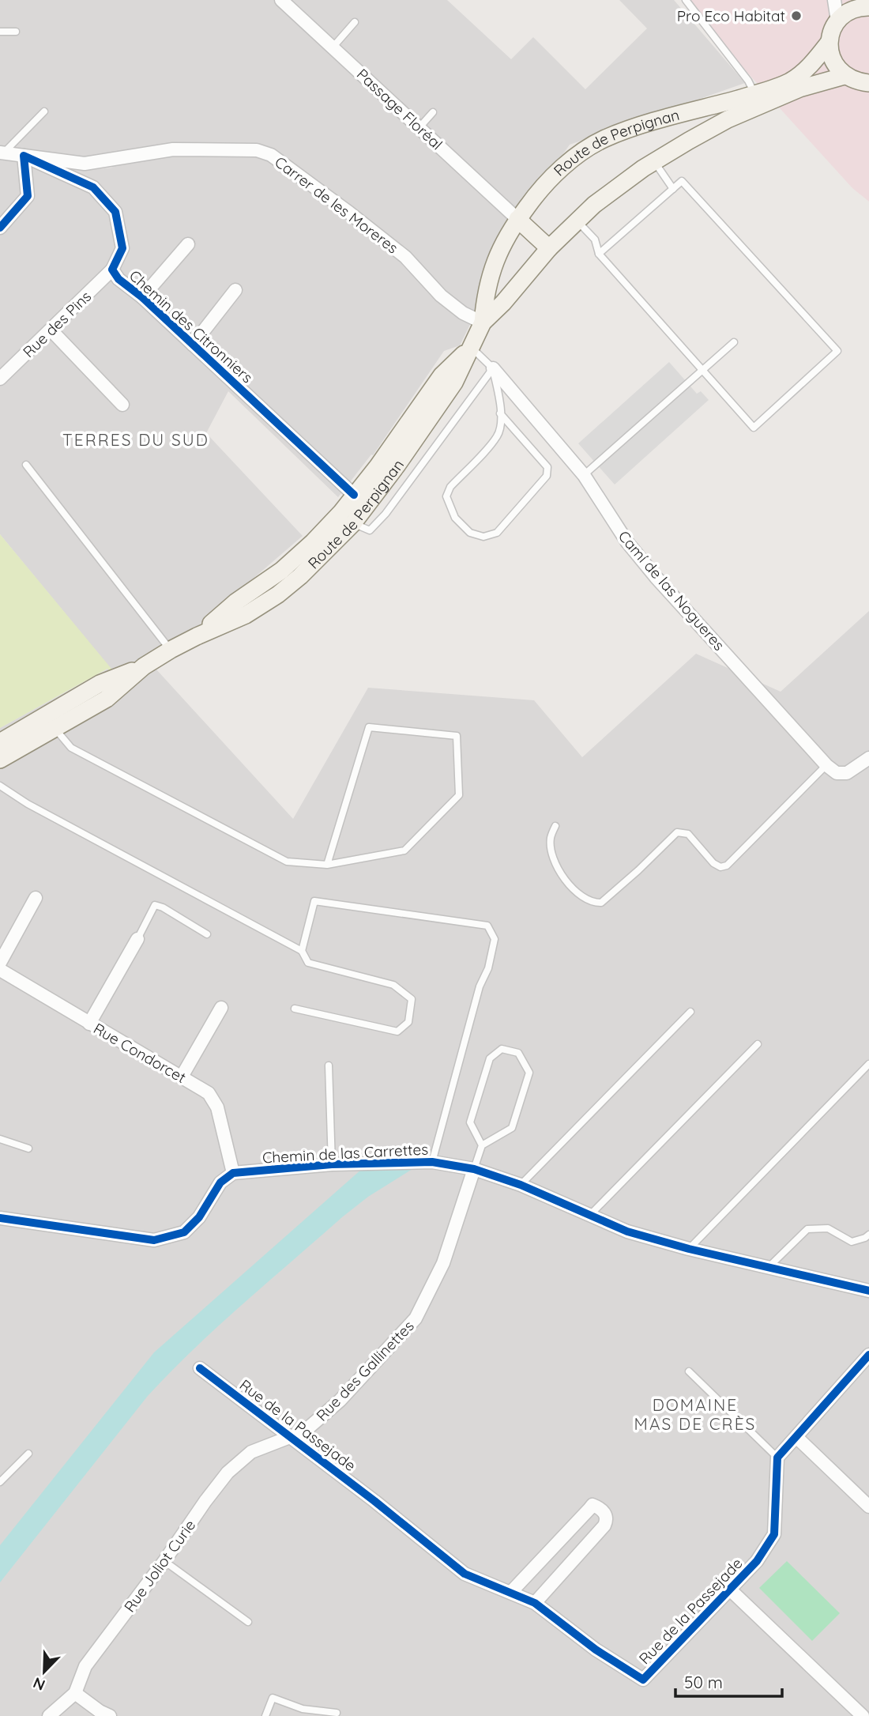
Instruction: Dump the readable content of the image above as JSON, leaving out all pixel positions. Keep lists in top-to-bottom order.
{
  "streets": {
    "main road": ["Route de Perpignan"],
    "street": [
      "Passage Floréal",
      "Carrer de les Moreres",
      "Rue des Pins",
      "Chemin des Citronniers",
      "Camí de las Nogueres",
      "Rue Condorcet",
      "Chemin de las Carrettes",
      "Rue des Gallinettes",
      "Rue de la Passejade",
      "Rue Joliot Curie"
    ]
  },
  "crossings": [
    ["Passage Floréal", "Route de Perpignan"],
    ["Route de Perpignan", "Carrer de les Moreres"],
    ["Route de Perpignan", "Chemin des Citronniers"],
    ["Route de Perpignan", "Camí de las Nogueres"],
    ["Carrer de les Moreres", "Chemin des Citronniers"],
    ["Rue des Pins", "Chemin des Citronniers"],
    ["Rue Condorcet", "Chemin de las Carrettes"],
    ["Chemin de las Carrettes", "Rue des Gallinettes"],
    ["Rue des Gallinettes", "Rue de la Passejade"],
    ["Rue des Gallinettes", "Rue Joliot Curie"],
    ["Rue de la Passejade", "Rue Joliot Curie"]
  ],
  "districts": ["TERRES DU SUD", "DOMAINE MAS DE CRÈS"],
  "places": ["Pro Eco Habitat"],
  "scale_bar": "50 m",
  "north": "bottom left"
}
